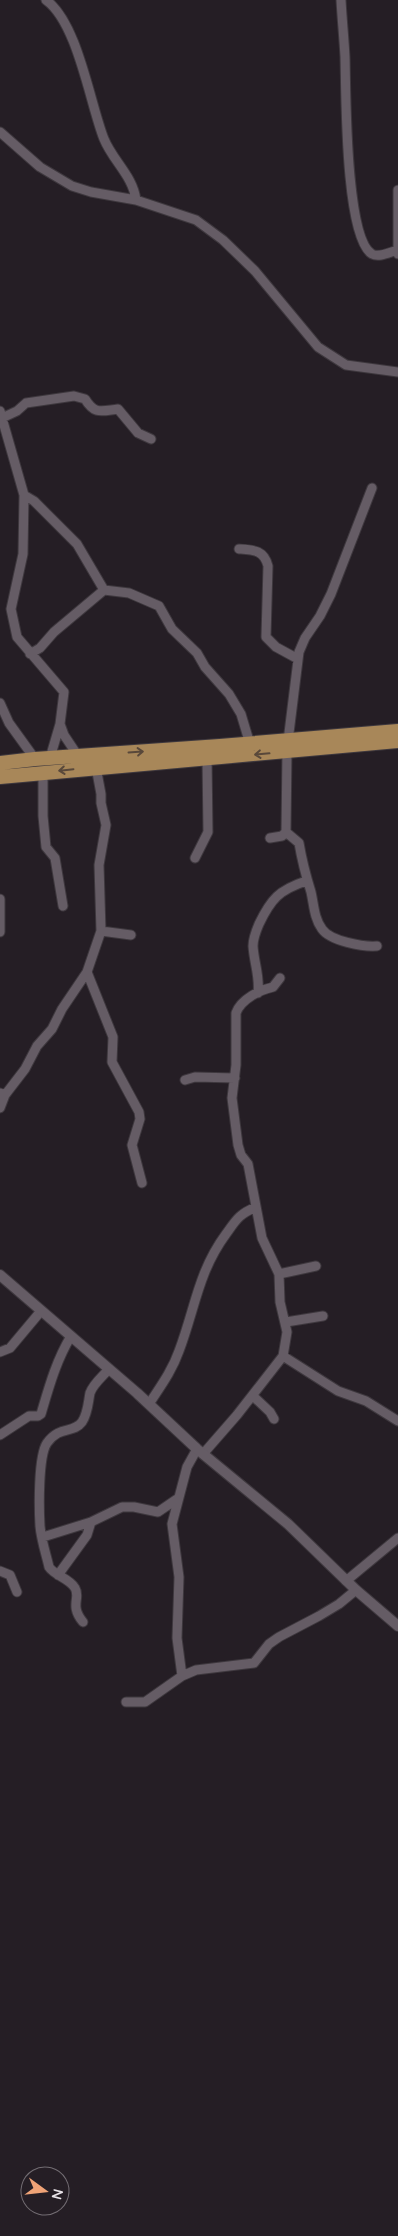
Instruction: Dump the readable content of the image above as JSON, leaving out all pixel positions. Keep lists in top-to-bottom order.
{
  "north": "right"
}
